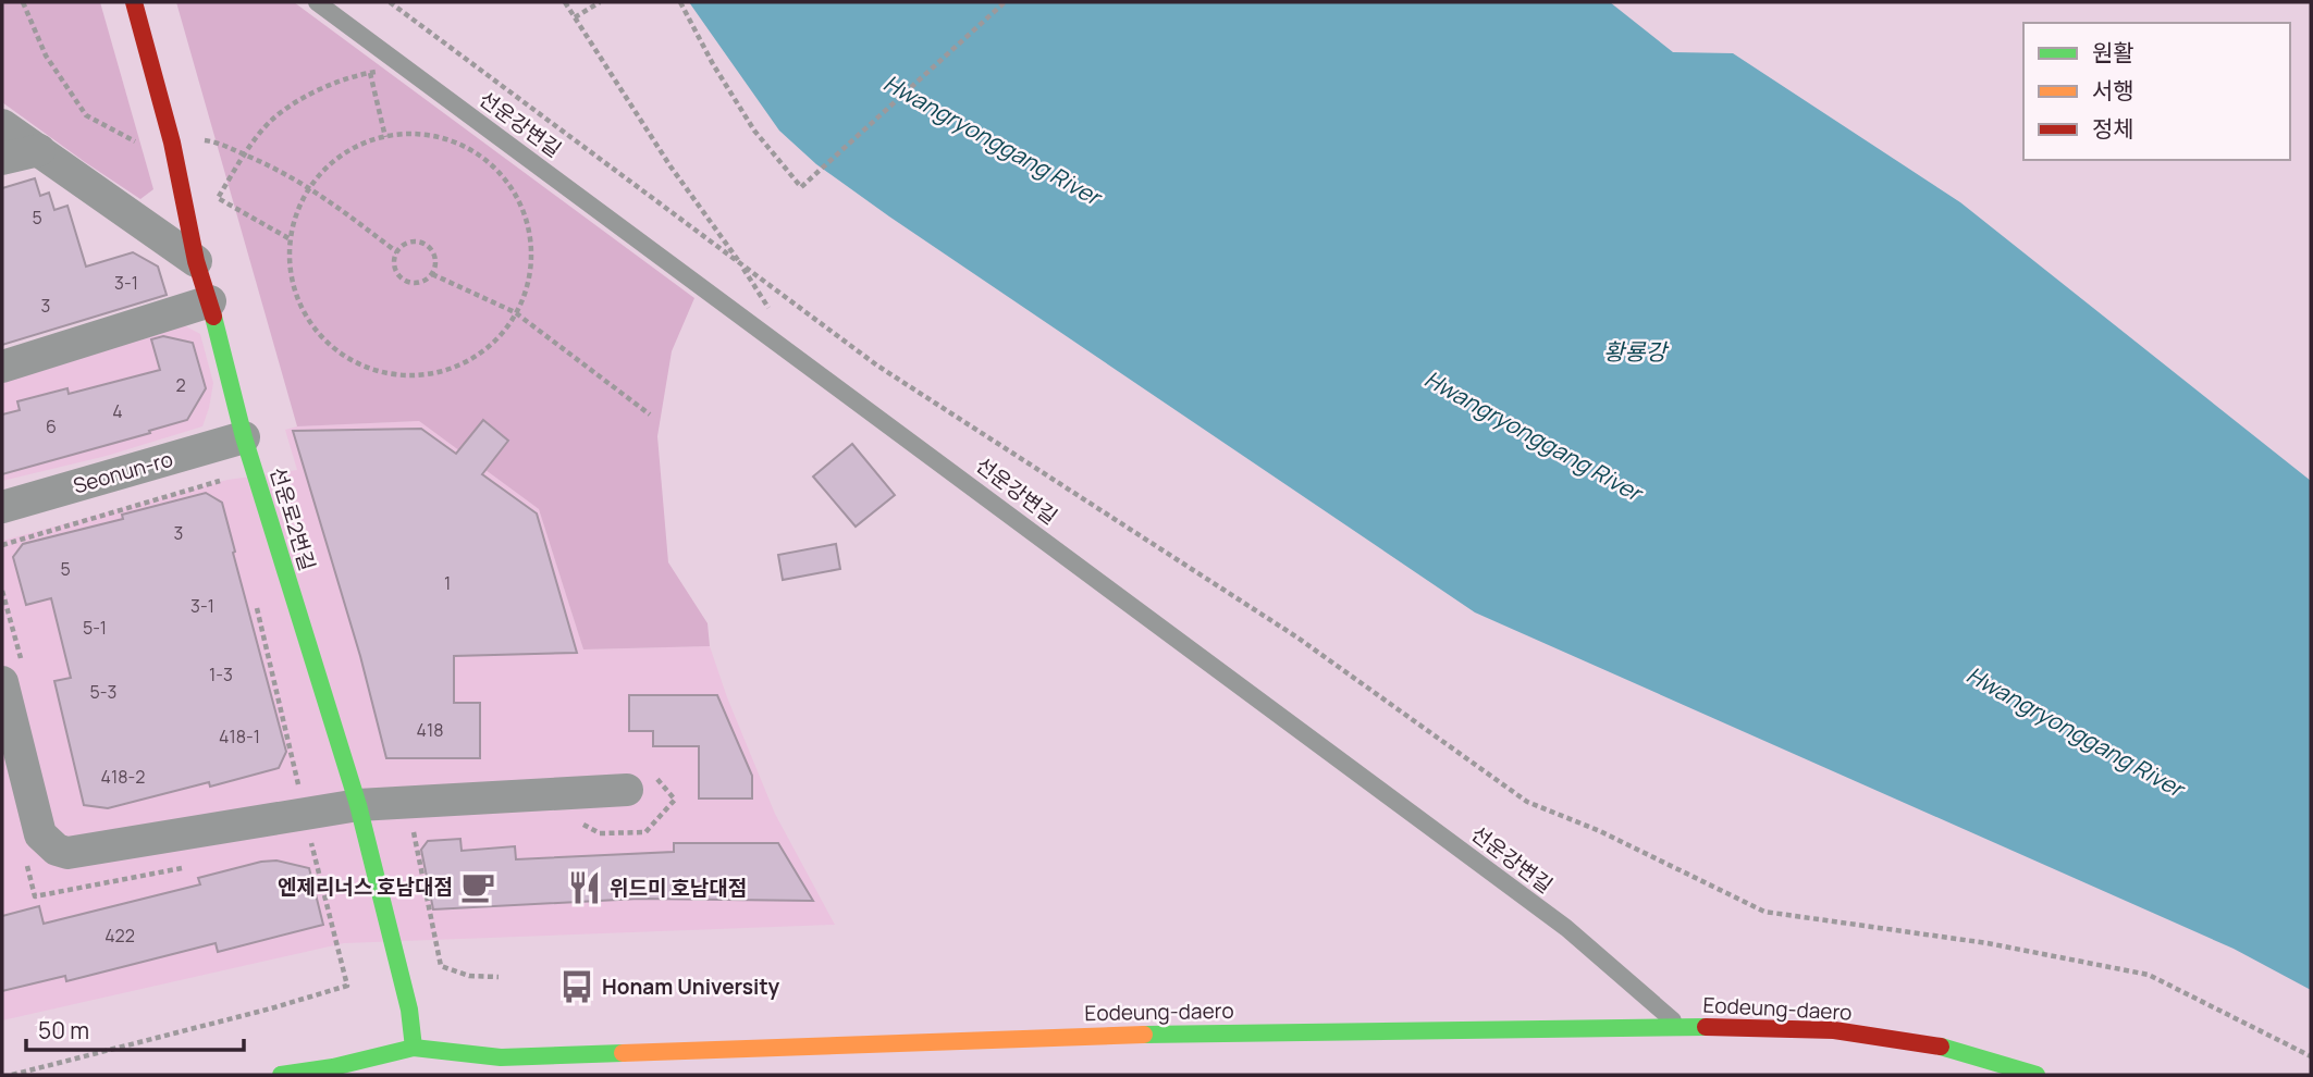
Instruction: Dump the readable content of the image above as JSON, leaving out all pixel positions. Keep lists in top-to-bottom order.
{
  "streets": {
    "main road": ["선운로2번길", "Eodeung-daero"],
    "street": ["Seonun-ro"],
    "lane": ["선운강변길"]
  },
  "crossings": [
    ["선운강변길", "Eodeung-daero"],
    ["Seonun-ro", "선운로2번길"],
    ["선운로2번길", "Eodeung-daero"]
  ],
  "water": ["Hwangryonggang River", "황룡강"],
  "places": {
    "cafe": ["엔제리너스 호남대점"],
    "restaurant": ["위드미 호남대점"],
    "bus stop": ["Honam University"]
  },
  "house_numbers": [
    "5",
    "3-1",
    "3",
    "2",
    "4",
    "6",
    "3",
    "5",
    "1",
    "3-1",
    "5-1",
    "1-3",
    "5-3",
    "418",
    "418-1",
    "418-2",
    "422"
  ],
  "legend": ["원활", "서행", "정체"],
  "scale_bar": "50 m"
}
